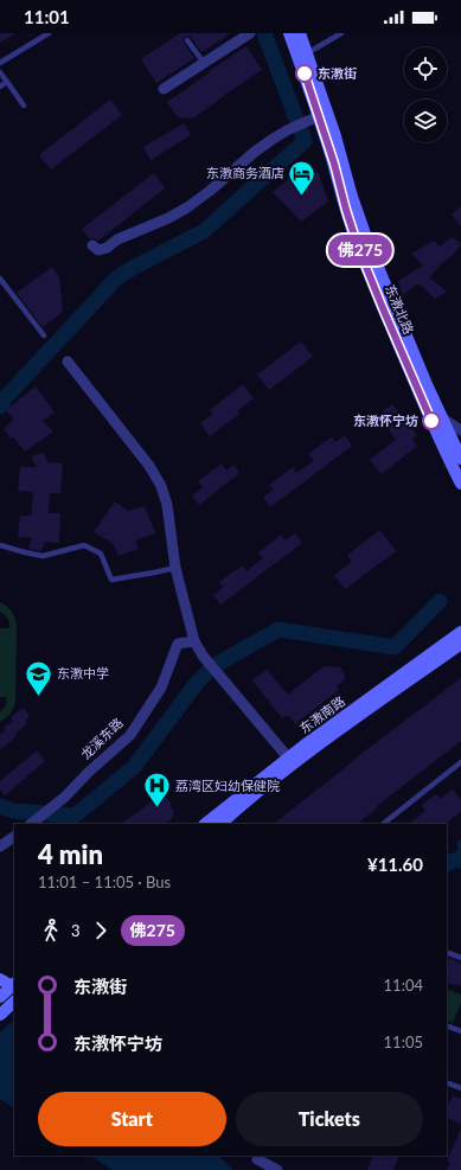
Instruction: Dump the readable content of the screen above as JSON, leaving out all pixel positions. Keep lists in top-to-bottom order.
{
  "streets": {
    "main road": ["东漖北路", "东漖南路"],
    "street": ["龙溪东路"]
  },
  "places": {
    "other": ["东漖街", "东漖怀宁坊"],
    "hotel": ["东漖商务酒店"],
    "school or university": ["东漖中学"],
    "hospital": ["荔湾区妇幼保健院"]
  },
  "lines": ["bus line 佛275"],
  "page": {
    "status": "11:01",
    "on_map": "佛275",
    "heading": ["4 min", "11:01 – 11:05 · Bus", "¥11.60"],
    "legs": ["3", "佛275"],
    "list": [
      {
        "name": "东漖街",
        "value": "11:04"
      },
      {
        "name": "东漖怀宁坊",
        "value": "11:05"
      }
    ],
    "buttons": ["Start", "Tickets"]
  }
}
